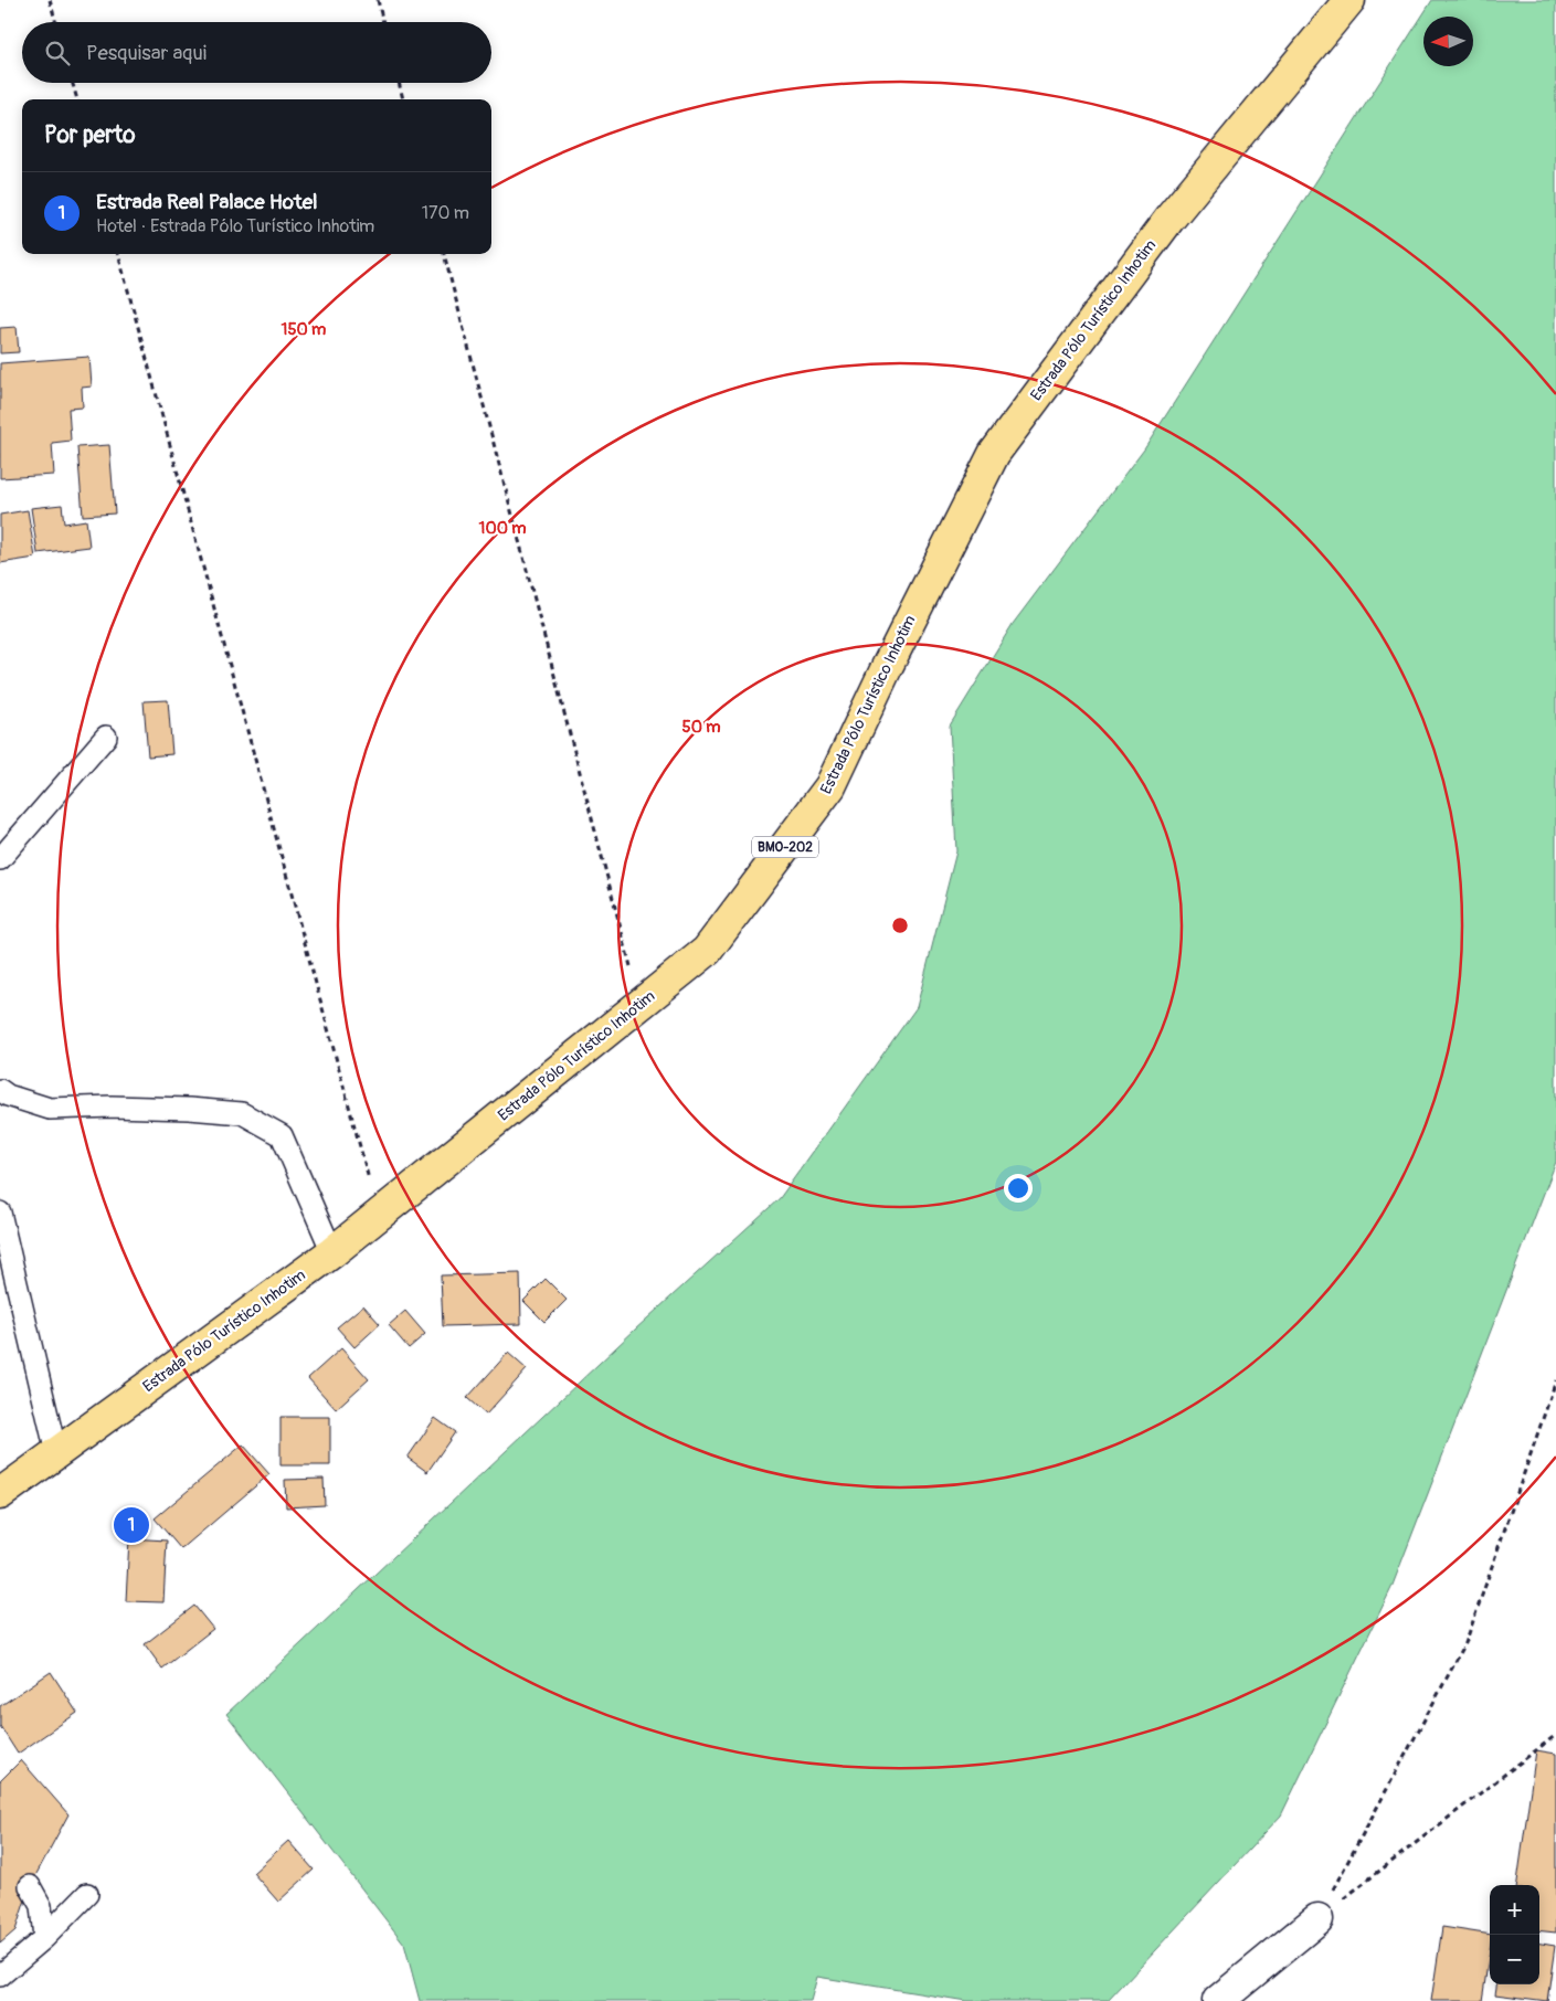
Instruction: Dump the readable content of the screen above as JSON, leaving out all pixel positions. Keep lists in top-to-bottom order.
{
  "streets": {
    "main road": ["Estrada Pólo Turístico Inhotim", "BMO-202"]
  },
  "north": "left",
  "page": {
    "search": "Pesquisar aqui",
    "heading": "Por perto",
    "list": [
      {
        "mark": "1",
        "name": "Estrada Real Palace Hotel",
        "note": "Hotel · Estrada Pólo Turístico Inhotim",
        "value": "170 m"
      }
    ],
    "pins": "1",
    "map_buttons": ["+", "−"]
  },
  "rings": ["150 m", "100 m", "50 m"]
}
